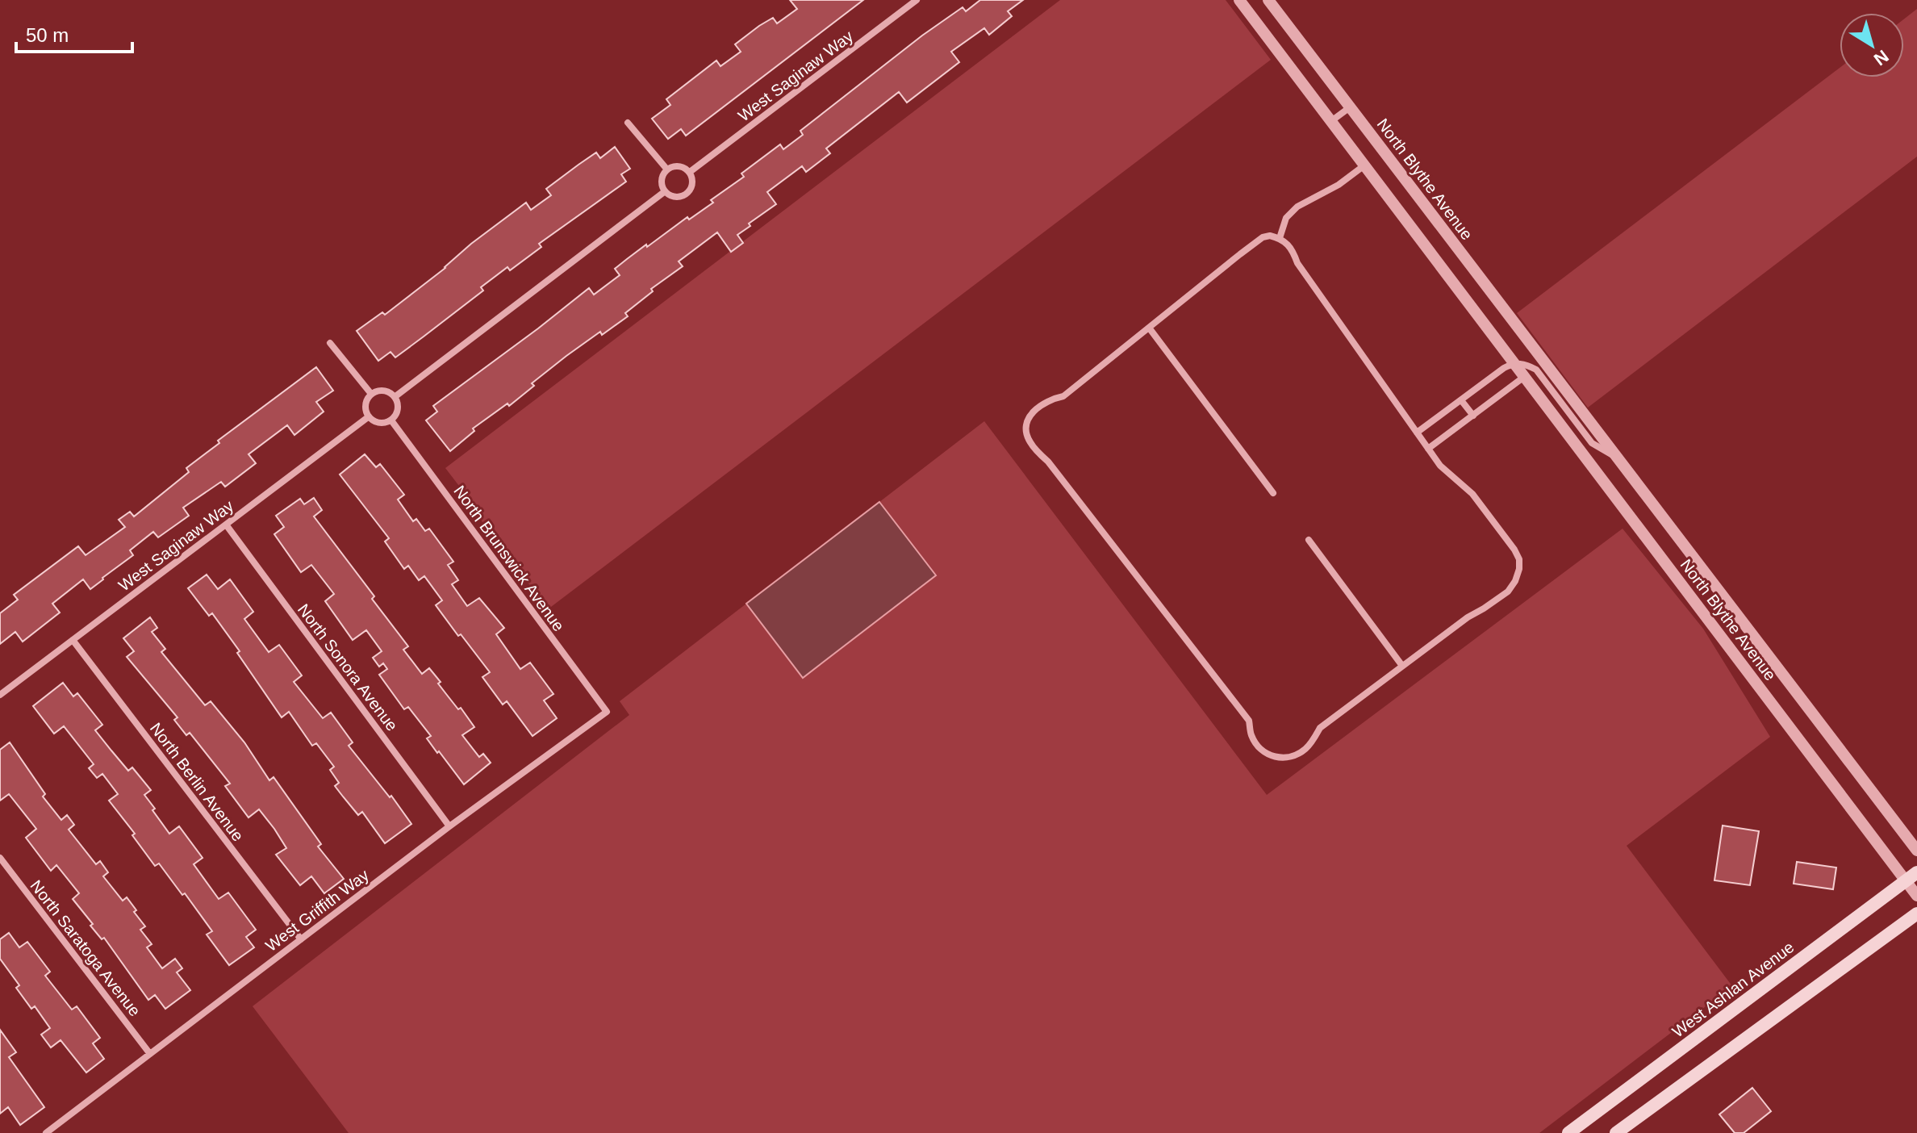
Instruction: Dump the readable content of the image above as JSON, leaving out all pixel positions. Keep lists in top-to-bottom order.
{
  "streets": {
    "main road": ["West Ashlan Avenue"],
    "street": [
      "West Saginaw Way",
      "North Blythe Avenue",
      "North Brunswick Avenue",
      "North Sonora Avenue",
      "North Berlin Avenue",
      "West Griffith Way",
      "North Saratoga Avenue"
    ]
  },
  "crossings": [
    ["West Saginaw Way", "North Brunswick Avenue"],
    ["West Saginaw Way", "North Sonora Avenue"],
    ["West Saginaw Way", "North Berlin Avenue"],
    ["North Blythe Avenue", "West Ashlan Avenue"],
    ["North Brunswick Avenue", "West Griffith Way"],
    ["North Sonora Avenue", "West Griffith Way"],
    ["North Berlin Avenue", "West Griffith Way"],
    ["West Griffith Way", "North Saratoga Avenue"]
  ],
  "scale_bar": "50 m",
  "north": "bottom right"
}
